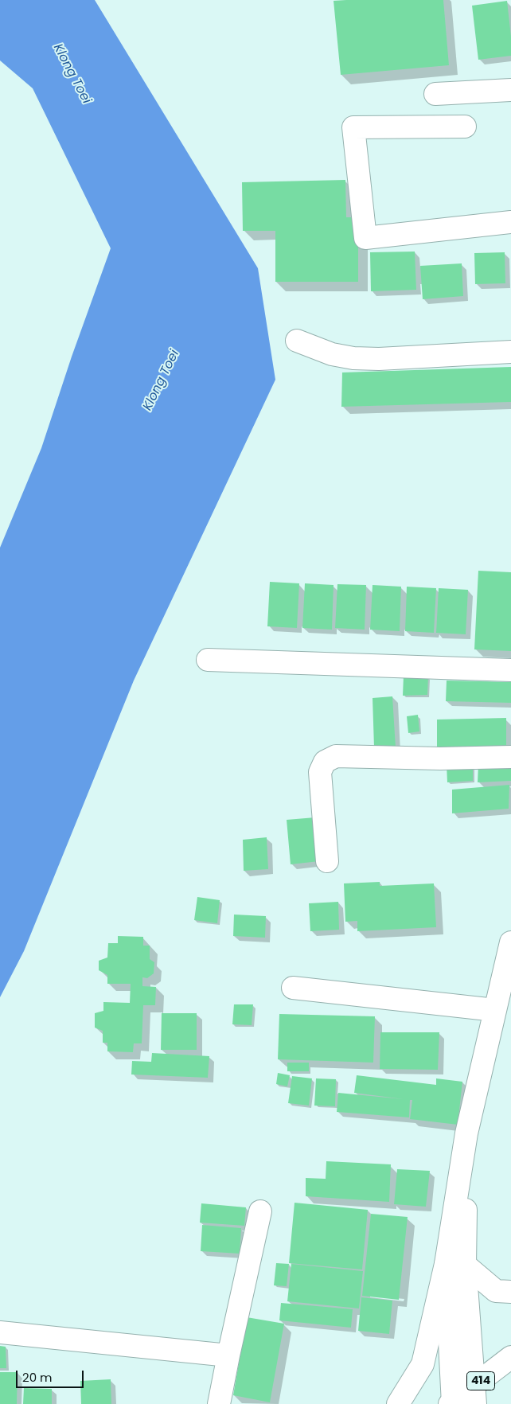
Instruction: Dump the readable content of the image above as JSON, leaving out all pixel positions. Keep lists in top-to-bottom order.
{
  "streets": {
    "street": ["414"]
  },
  "water": ["Klong Toei"],
  "scale_bar": "20 m"
}
